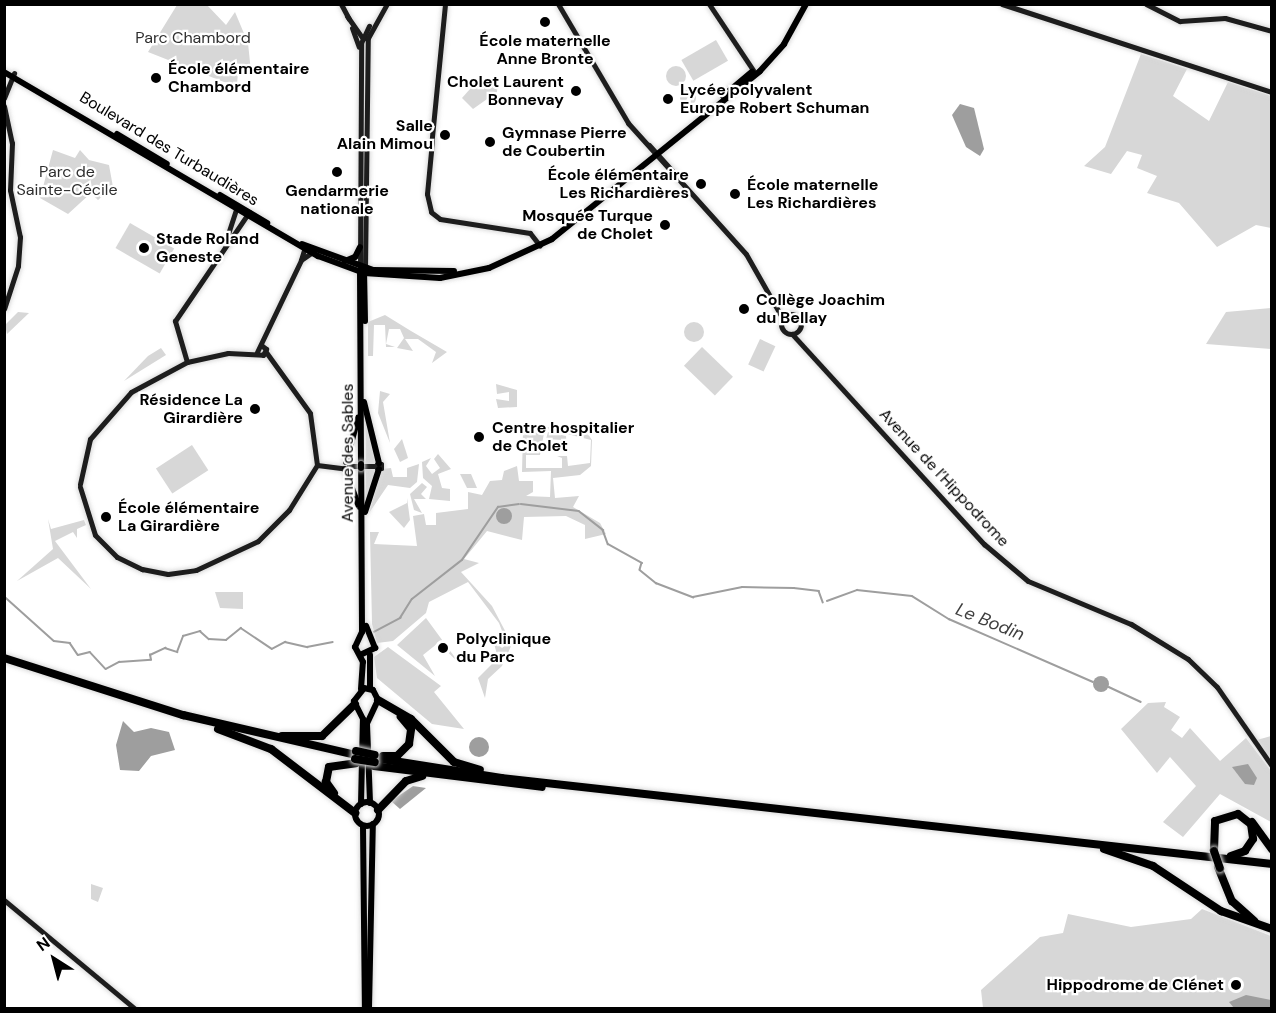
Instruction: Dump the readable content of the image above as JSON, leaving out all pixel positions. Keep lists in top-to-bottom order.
{
  "streets": {
    "main road": ["Boulevard des Turbaudières", "Avenue des Sables", "Avenue de l’Hippodrome"]
  },
  "crossings": [
    ["Boulevard des Turbaudières", "Avenue des Sables"]
  ],
  "water": ["Le Bodin"],
  "parks": ["Parc Chambord", "Parc de Sainte-Cécile"],
  "places": [
    "École maternelle Anne Bronte",
    "École élémentaire Chambord",
    "Cholet Laurent Bonnevay",
    "Lycée polyvalent Europe Robert Schuman",
    "Salle Alain Mimou",
    "Gymnase Pierre de Coubertin",
    "Gendarmerie nationale",
    "École élémentaire Les Richardières",
    "École maternelle Les Richardières",
    "Mosquée Turque de Cholet",
    "Stade Roland Geneste",
    "Collège Joachim du Bellay",
    "Résidence La Girardière",
    "Centre hospitalier de Cholet",
    "École élémentaire La Girardière",
    "Polyclinique du Parc",
    "Hippodrome de Clénet"
  ],
  "north": "top left"
}
